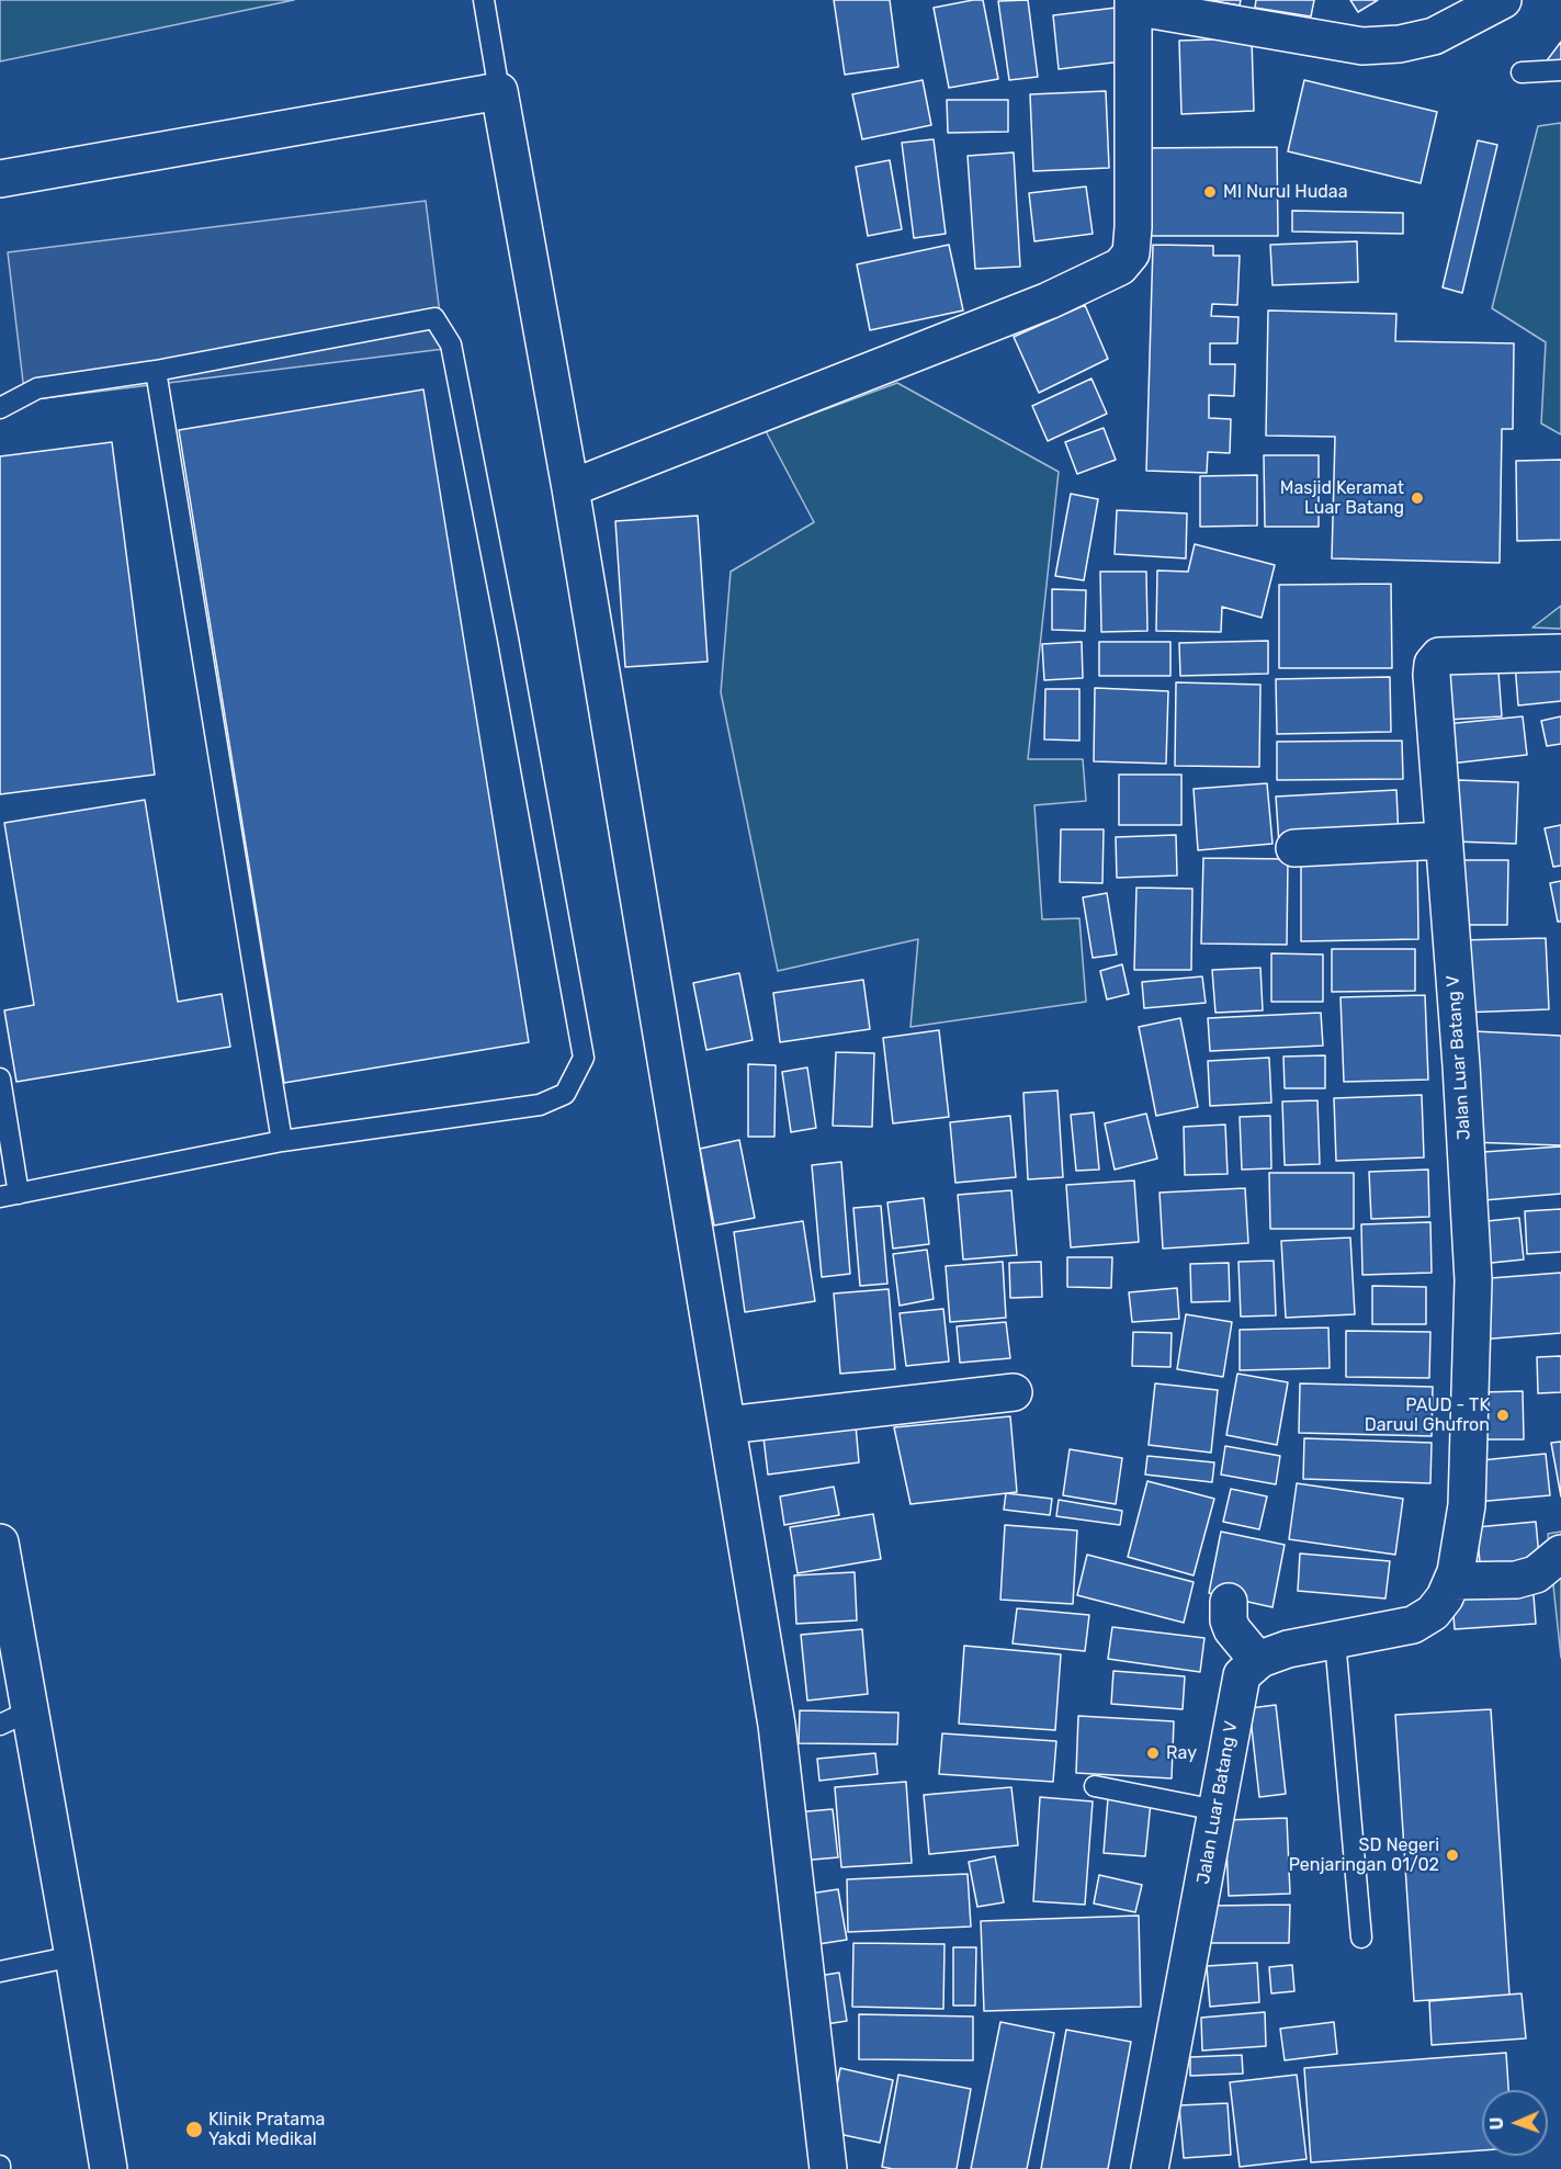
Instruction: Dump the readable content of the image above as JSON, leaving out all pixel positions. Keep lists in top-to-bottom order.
{
  "streets": {
    "street": ["Jalan Luar Batang V"]
  },
  "places": [
    "MI Nurul Hudaa",
    "Masjid Keramat Luar Batang",
    "PAUD - TK Daruul Ghufron",
    "Ray",
    "SD Negeri Penjaringan 01/02",
    "Klinik Pratama Yakdi Medikal"
  ],
  "north": "left"
}
